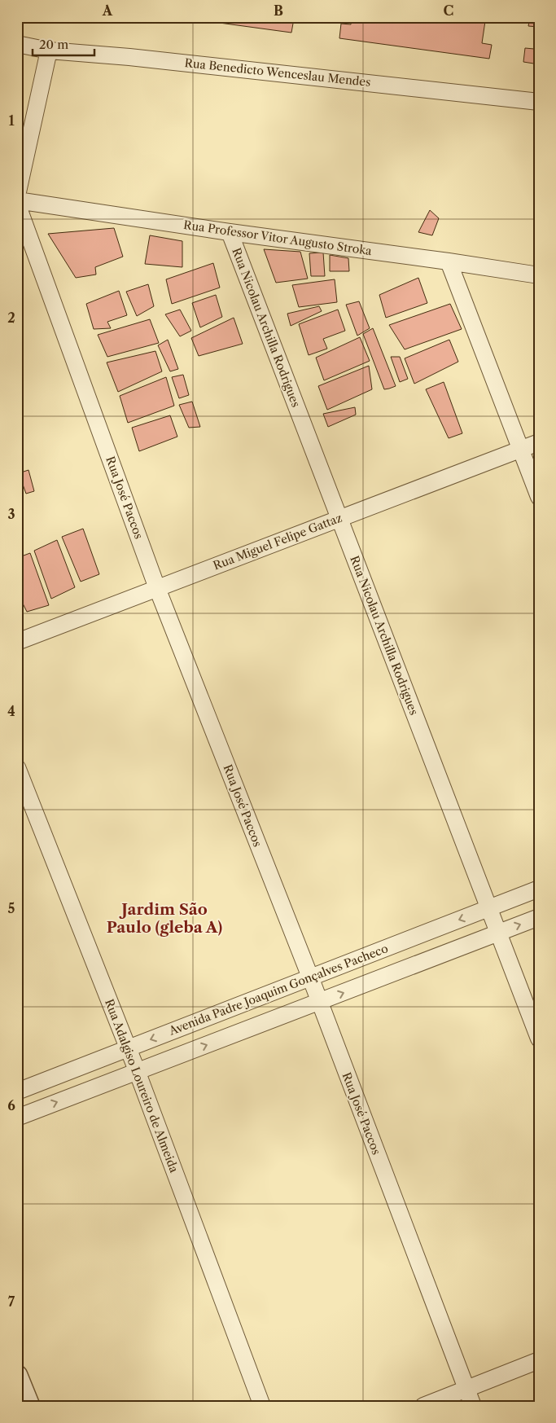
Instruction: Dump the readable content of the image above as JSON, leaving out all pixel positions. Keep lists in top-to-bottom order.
{
  "streets": {
    "street": [
      "Rua Benedicto Wenceslau Mendes",
      "Rua Professor Vitor Augusto Stroka",
      "Rua Nicolau Archilla Rodrigues",
      "Rua José Paccos",
      "Rua Miguel Felipe Gattaz",
      "Avenida Padre Joaquim Gonçalves Pacheco",
      "Rua Adalgiso Loureiro de Almeida"
    ]
  },
  "crossings": [
    ["Rua Professor Vitor Augusto Stroka", "Rua Nicolau Archilla Rodrigues"],
    ["Rua Nicolau Archilla Rodrigues", "Rua Miguel Felipe Gattaz"],
    ["Rua Nicolau Archilla Rodrigues", "Avenida Padre Joaquim Gonçalves Pacheco"],
    ["Rua José Paccos", "Rua Miguel Felipe Gattaz"],
    ["Rua José Paccos", "Avenida Padre Joaquim Gonçalves Pacheco"],
    ["Avenida Padre Joaquim Gonçalves Pacheco", "Rua Adalgiso Loureiro de Almeida"]
  ],
  "districts": ["Jardim São Paulo (gleba A)"],
  "scale_bar": "20 m",
  "grid": {
    "columns": ["A", "B", "C"],
    "rows": [
      "1",
      "2",
      "3",
      "4",
      "5",
      "6",
      "7"
    ]
  }
}
